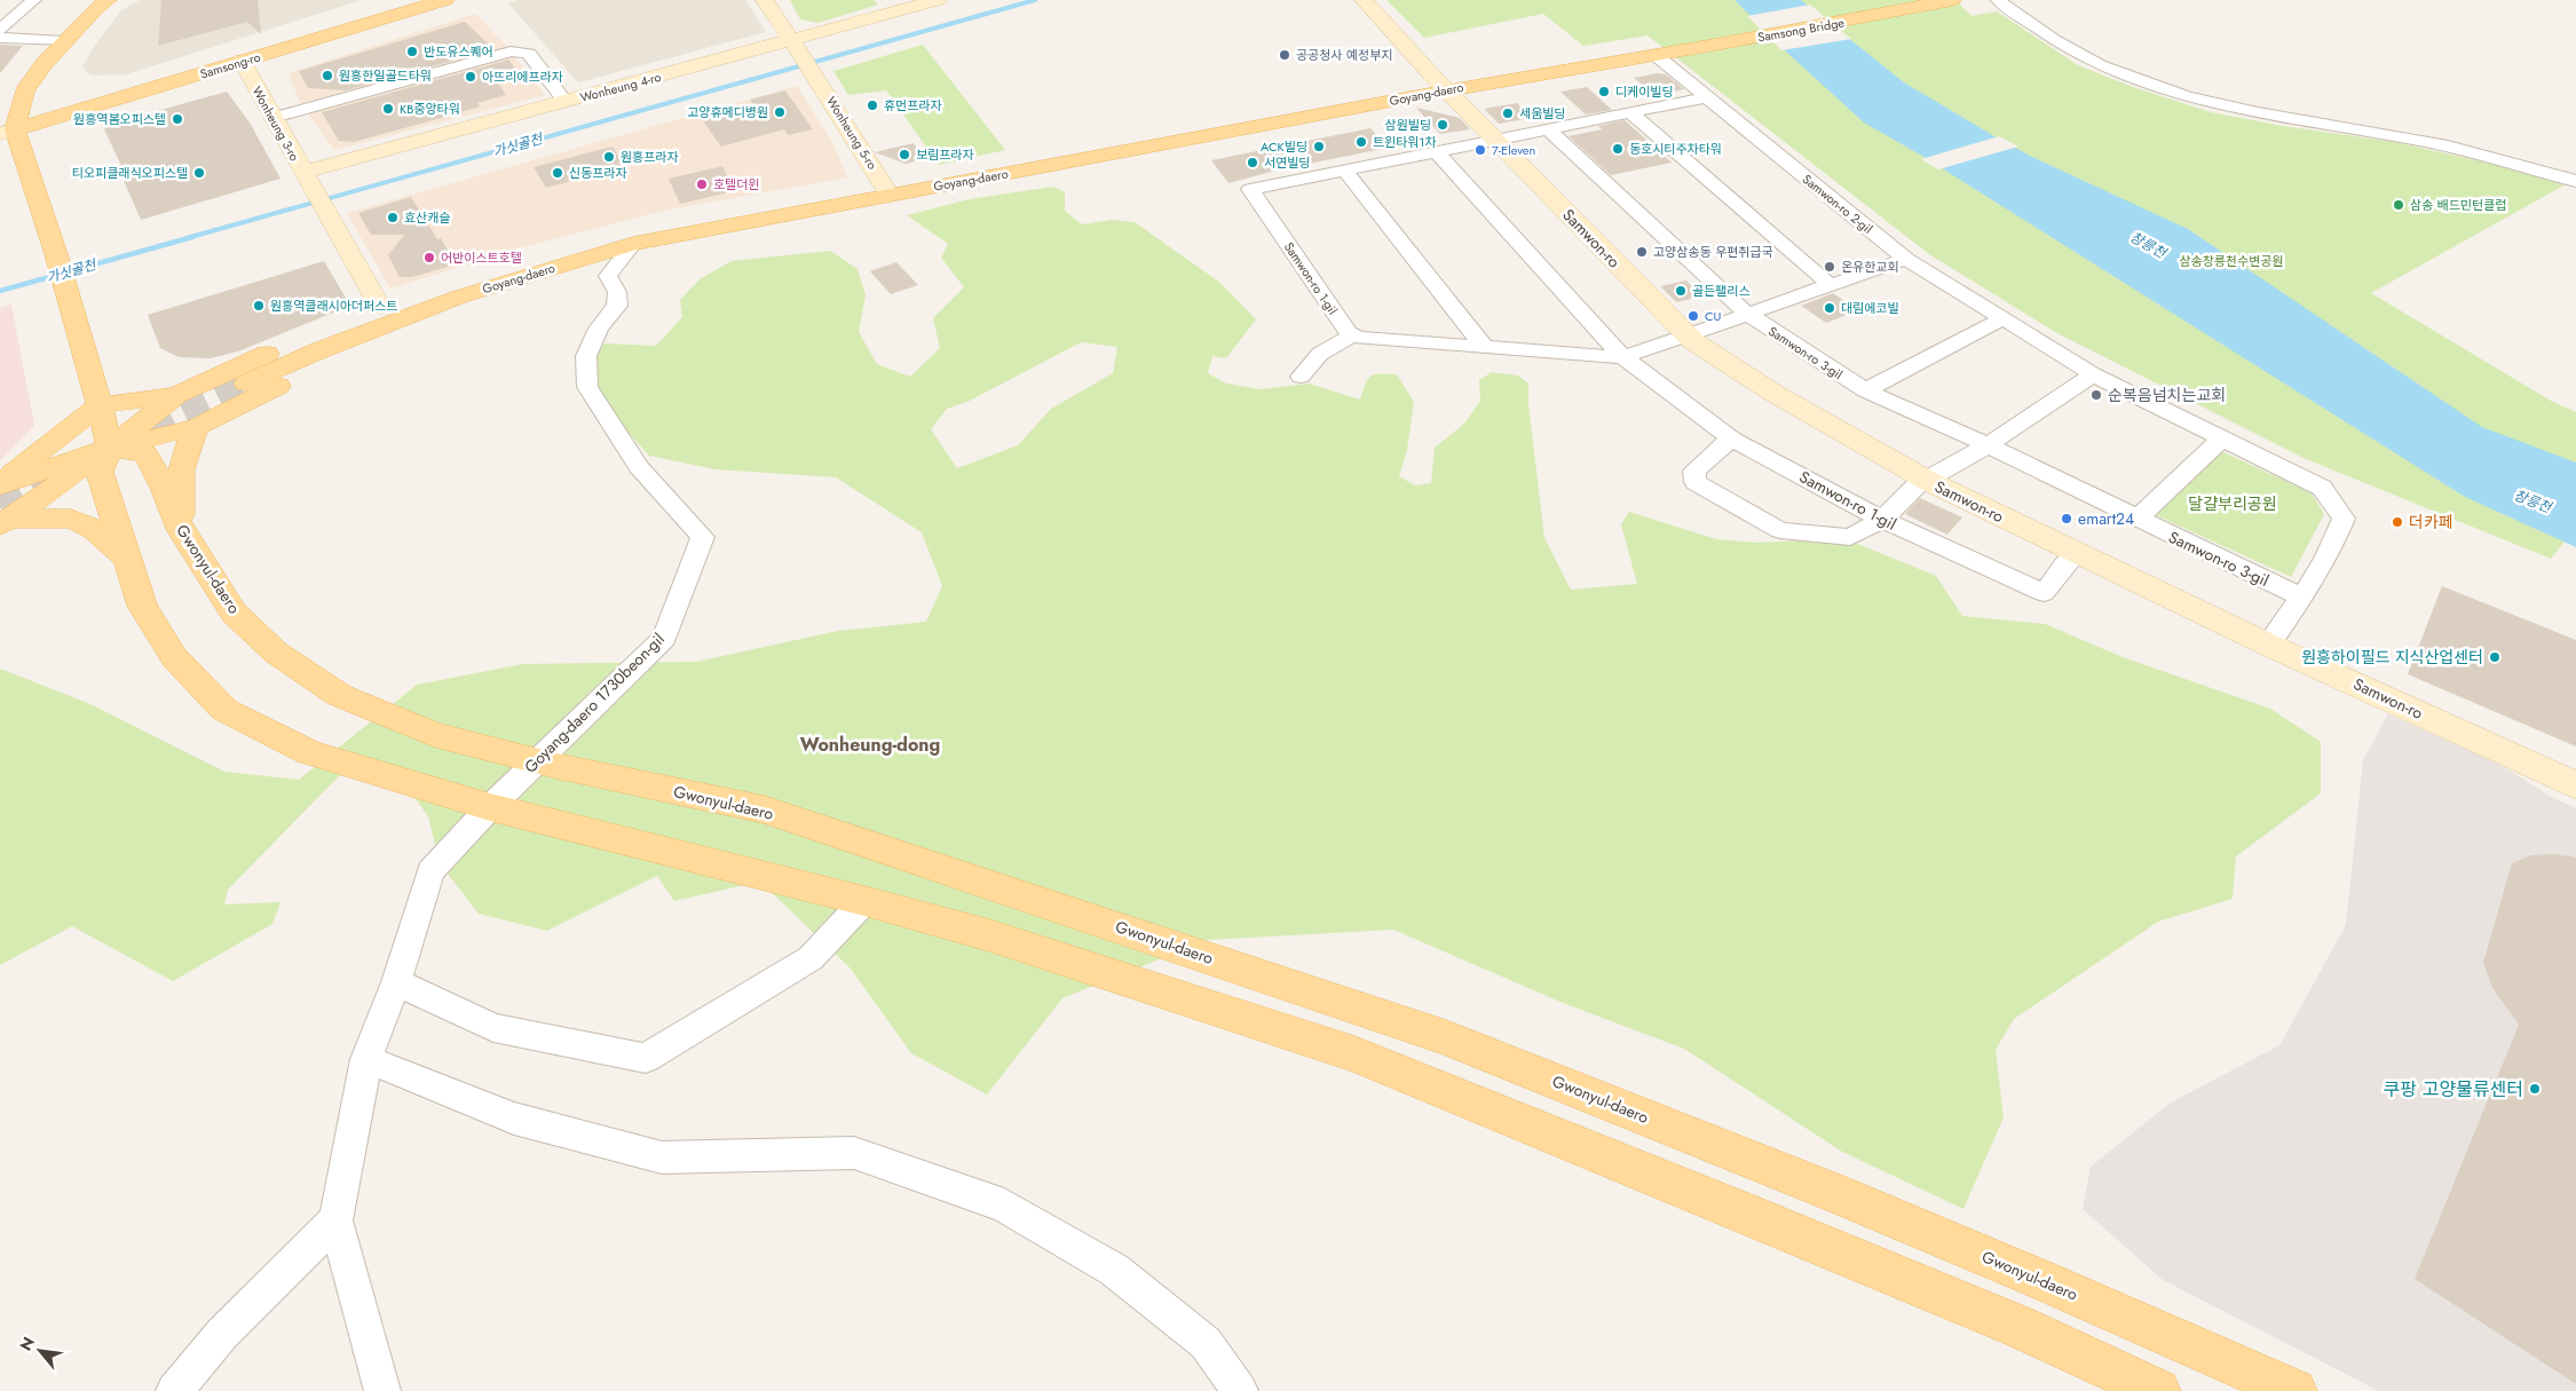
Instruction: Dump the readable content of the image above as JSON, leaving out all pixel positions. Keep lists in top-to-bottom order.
{
  "streets": {
    "main road": [
      "Samsong Bridge",
      "Samsong-ro",
      "Wonheung 4-ro",
      "Goyang-daero",
      "Wonheung 3-ro",
      "Wonheung 5-ro",
      "Samwon-ro",
      "Gwonyul-daero"
    ],
    "street": [
      "Samwon-ro 2-gil",
      "Samwon-ro 1-gil",
      "Samwon-ro 3-gil",
      "Goyang-daero 1730beon-gil"
    ]
  },
  "crossings": [
    ["Samsong Bridge", "Goyang-daero"],
    ["Samsong-ro", "Wonheung 3-ro"],
    ["Wonheung 4-ro", "Wonheung 3-ro"],
    ["Wonheung 4-ro", "Wonheung 5-ro"],
    ["Goyang-daero", "Wonheung 5-ro"],
    ["Goyang-daero", "Samwon-ro 2-gil"],
    ["Goyang-daero", "Samwon-ro"],
    ["Goyang-daero", "Goyang-daero 1730beon-gil"],
    ["Samwon-ro", "Samwon-ro 1-gil"],
    ["Gwonyul-daero", "Goyang-daero 1730beon-gil"]
  ],
  "districts": ["Wonheung-dong"],
  "water": ["가싯골천", "창릉천"],
  "parks": ["삼송창릉천수변공원", "달걀부리공원"],
  "places": [
    "반도유스퀘어",
    "공공청사 예정부지",
    "원흥한일골드타워",
    "아뜨리에프라자",
    "디케이빌딩",
    "휴먼프라자",
    "KB중앙타워",
    "고양휴메디병원",
    "세움빌딩",
    "원흥역봄오피스텔",
    "삼원빌딩",
    "트윈타워1차",
    "ACK빌딩",
    "동호시티주차타워",
    "7-Eleven",
    "보림프라자",
    "원흥프라자",
    "서연빌딩",
    "티오피클래식오피스텔",
    "신동프라자",
    "호텔더윈",
    "삼송 배드민턴클럽",
    "효산캐슬",
    "고양삼송동 우편취급국",
    "어반이스트호텔",
    "온유한교회",
    "골든팰리스",
    "원흥역클래시아더퍼스트",
    "대림에코빌",
    "CU",
    "순복음넘치는교회",
    "emart24",
    "더카페",
    "원흥하이필드 지식산업센터",
    "쿠팡 고양물류센터"
  ],
  "north": "top left"
}
